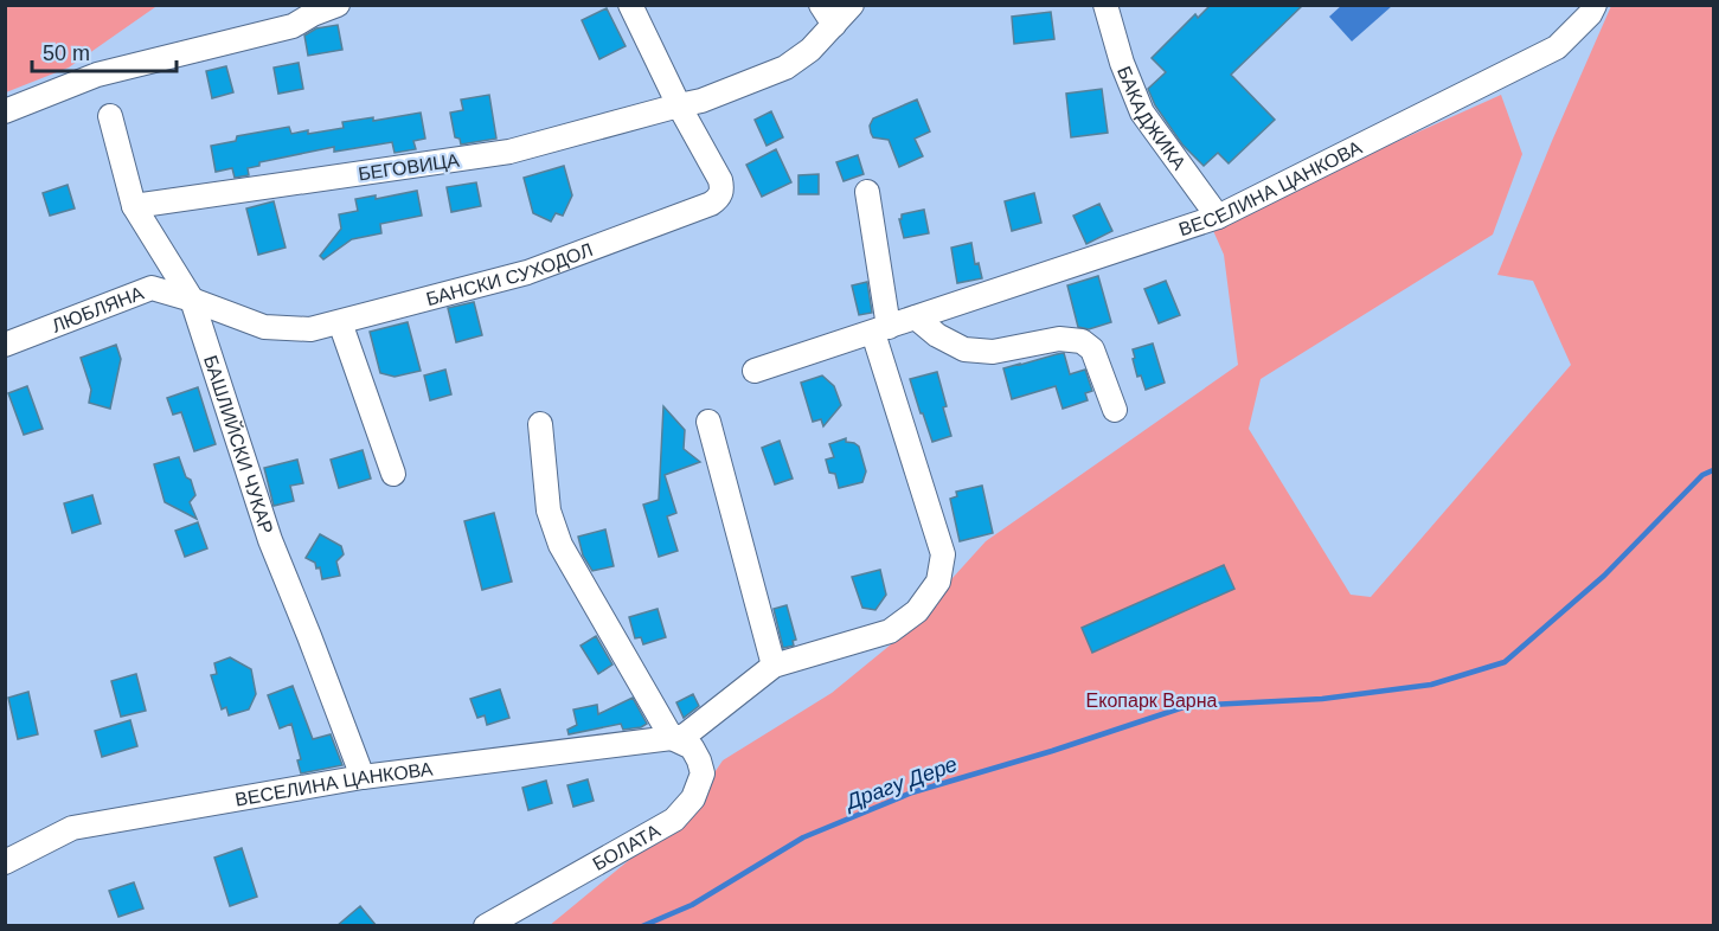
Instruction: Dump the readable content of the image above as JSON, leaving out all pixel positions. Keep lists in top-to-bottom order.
{
  "streets": {
    "street": [
      "БАКАДЖИКА",
      "БЕГОВИЦА",
      "ВЕСЕЛИНА ЦАНКОВА",
      "БАНСКИ СУХОДОЛ",
      "ЛЮБЛЯНА",
      "БАШЛИЙСКИ ЧУКАР",
      "БОЛАТА"
    ]
  },
  "crossings": [
    ["БАКАДЖИКА", "ВЕСЕЛИНА ЦАНКОВА"],
    ["БЕГОВИЦА", "БАНСКИ СУХОДОЛ"],
    ["БЕГОВИЦА", "БАШЛИЙСКИ ЧУКАР"],
    ["ВЕСЕЛИНА ЦАНКОВА", "БАШЛИЙСКИ ЧУКАР"],
    ["ВЕСЕЛИНА ЦАНКОВА", "БОЛАТА"],
    ["БАНСКИ СУХОДОЛ", "ЛЮБЛЯНА"],
    ["БАНСКИ СУХОДОЛ", "БАШЛИЙСКИ ЧУКАР"],
    ["ЛЮБЛЯНА", "БАШЛИЙСКИ ЧУКАР"]
  ],
  "water": ["Драгу Дере"],
  "parks": ["Екопарк Варна"],
  "scale_bar": "50 m"
}
